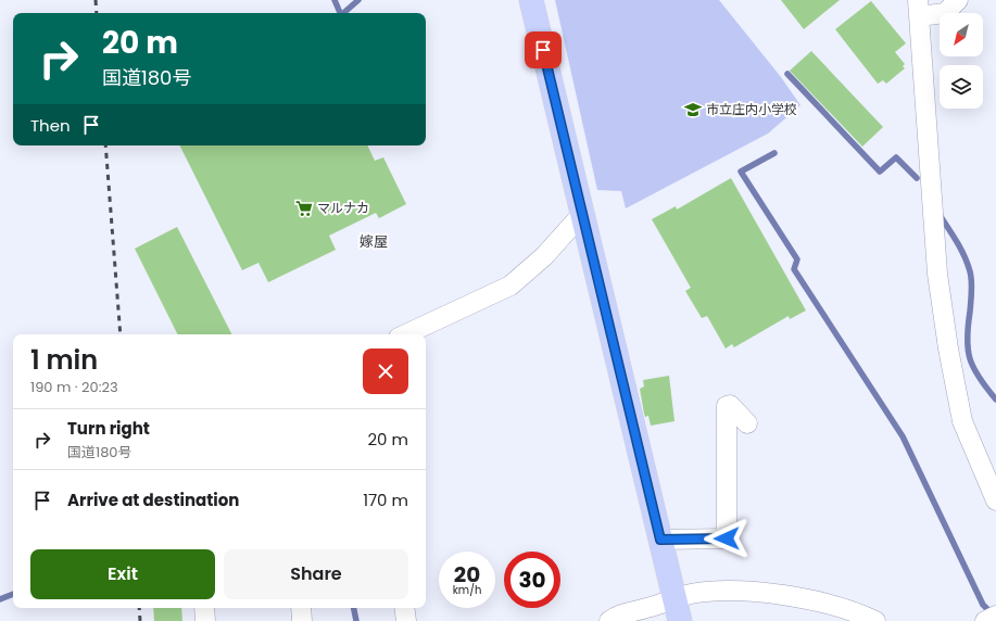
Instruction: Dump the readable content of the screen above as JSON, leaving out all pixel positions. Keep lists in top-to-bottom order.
{
  "districts": ["嫁屋"],
  "places": {
    "school or university": ["市立庄内小学校"],
    "supermarket": ["マルナカ"]
  },
  "north": "bottom left",
  "page": {
    "turn": ["20 m", "国道180号"],
    "then": "Then",
    "heading": ["1 min", "190 m · 20:23"],
    "list": [
      {
        "name": "Turn right",
        "note": "国道180号",
        "value": "20 m"
      },
      {
        "name": "Arrive at destination",
        "value": "170 m"
      }
    ],
    "buttons": ["Exit", "Share"],
    "speed": "20 km/h",
    "limit": "30"
  }
}
